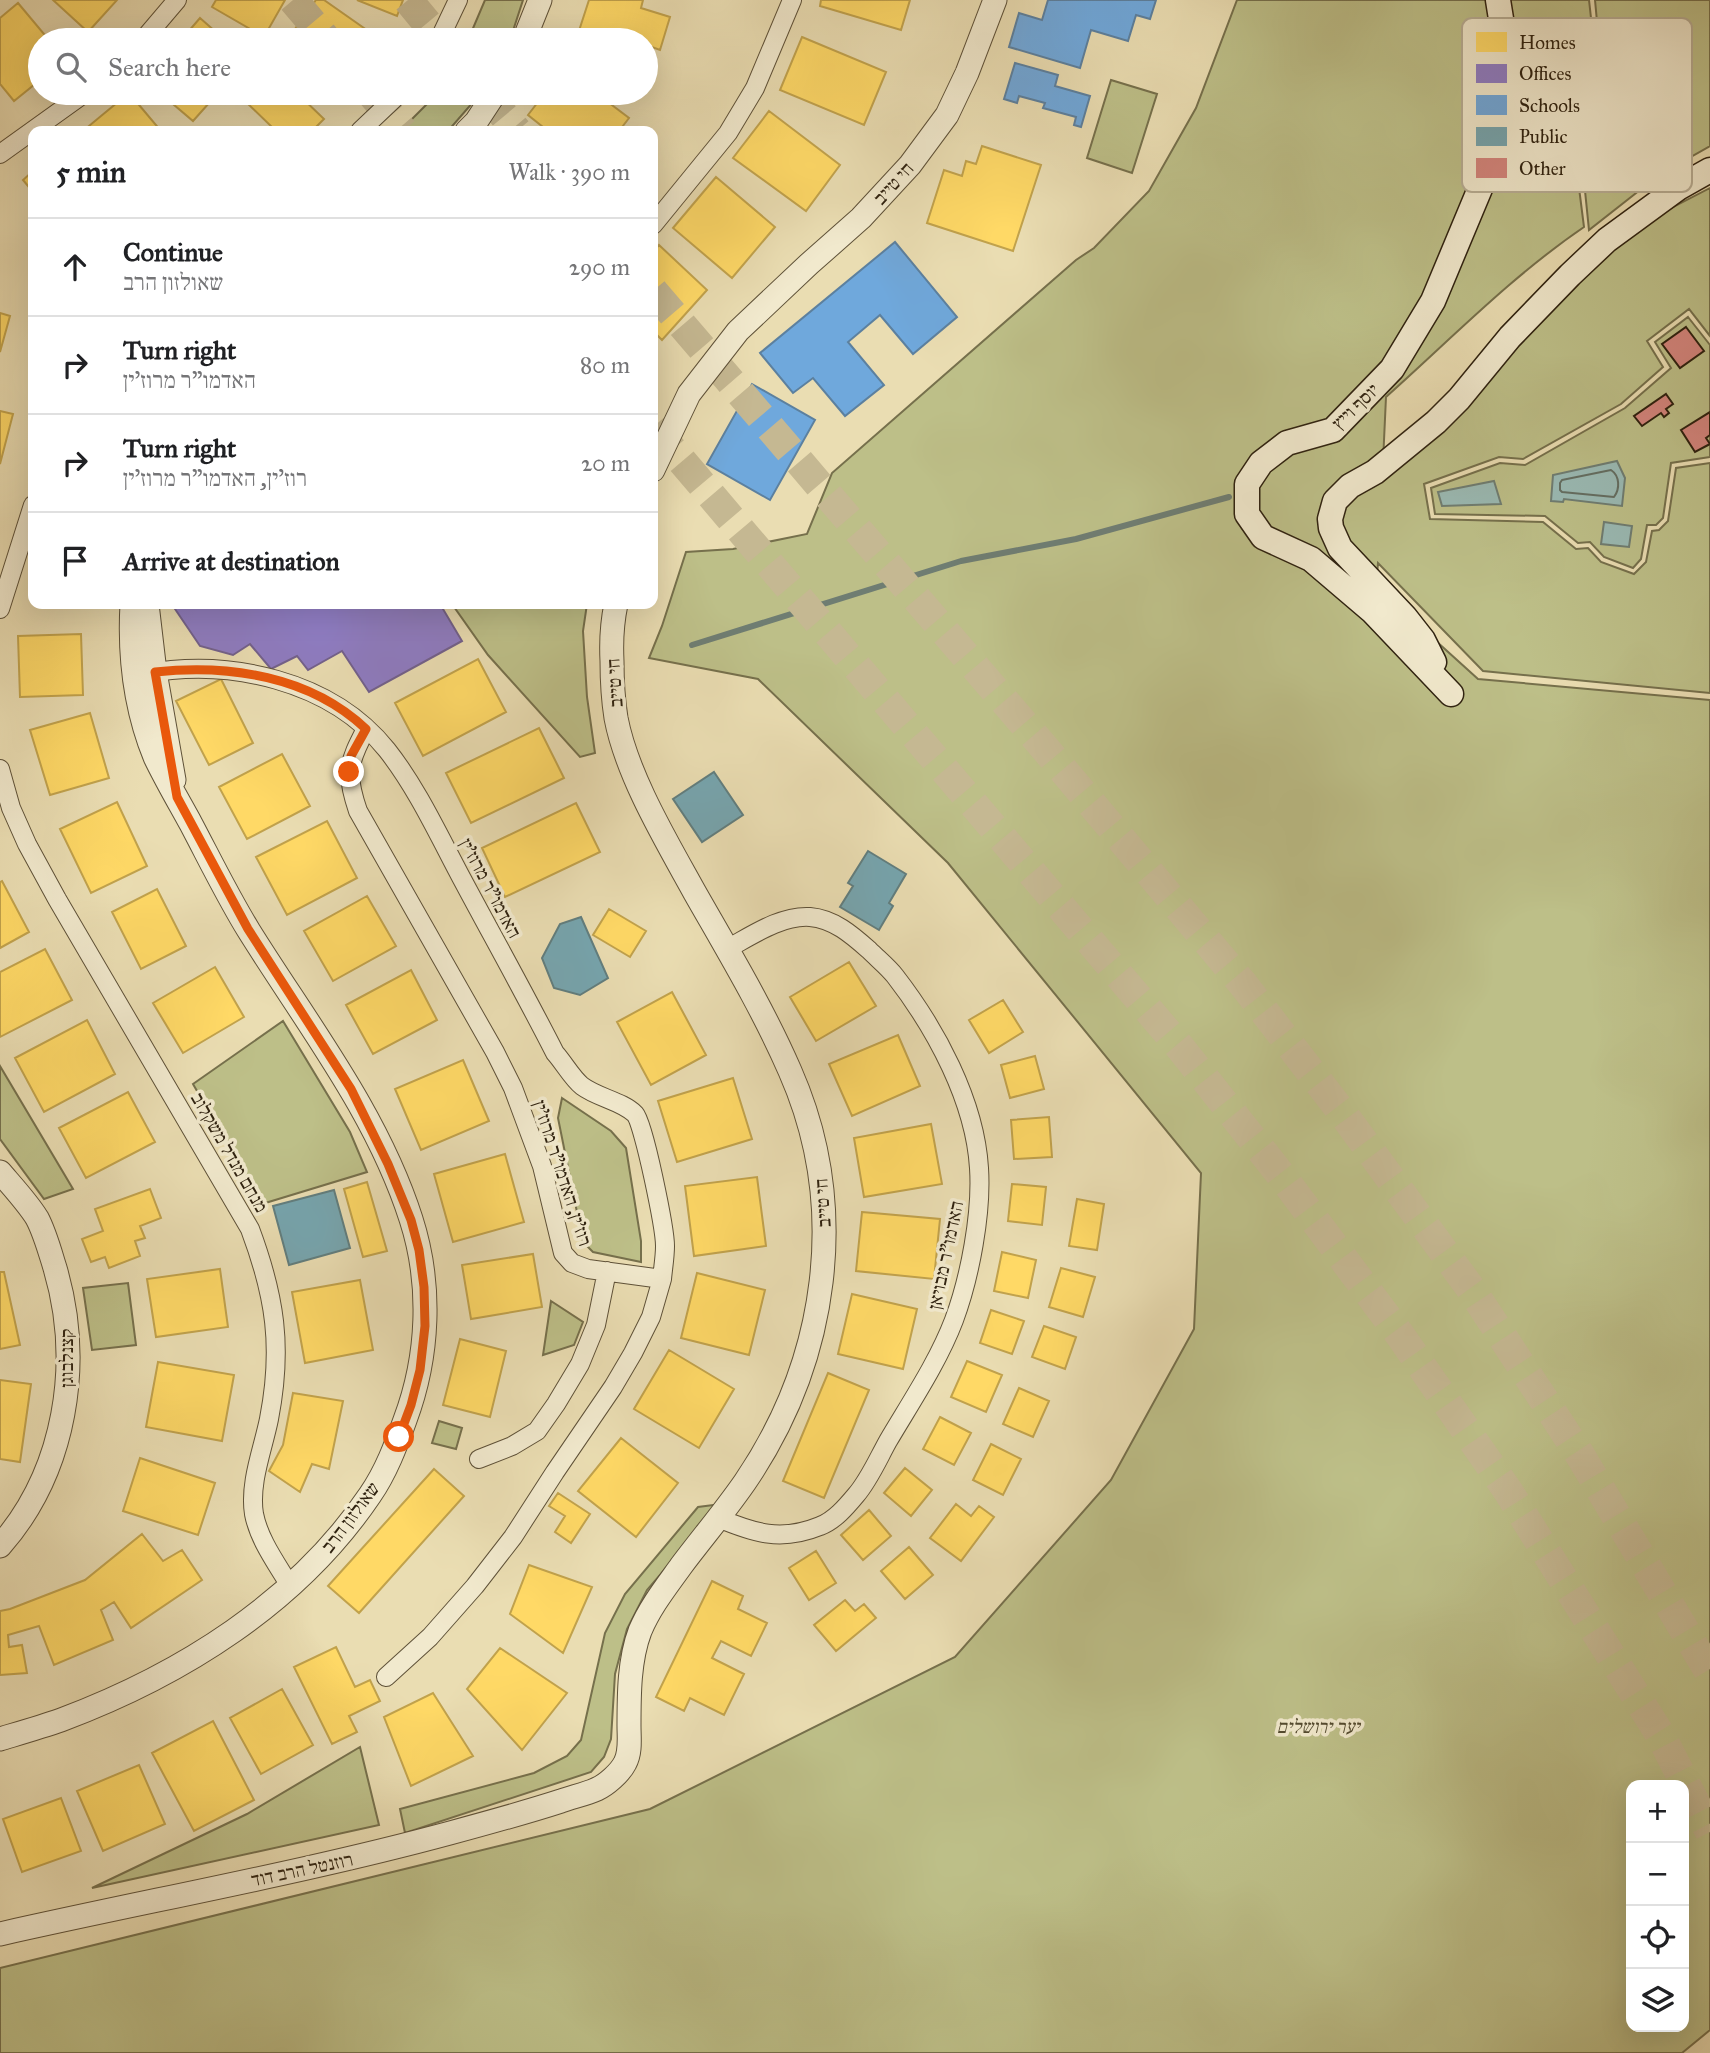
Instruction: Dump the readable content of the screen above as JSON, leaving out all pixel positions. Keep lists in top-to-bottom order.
{
  "streets": {
    "main road": ["יוסף וייץ"],
    "street": [
      "חי טייב",
      "האדמו\"ר מרוז'ין",
      "מנחם מנדל משקלוב",
      "רוז'ין, האדמו\"ר מרוז'ין",
      "האדמו\"ר מבויאן",
      "קצנלבוגן",
      "שאולזון הרב",
      "רוזנטל הרב דוד"
    ]
  },
  "crossings": [
    ["חי טייב", "האדמו\"ר מבויאן"],
    ["חי טייב", "רוזנטל הרב דוד"],
    ["האדמו\"ר מרוז'ין", "רוז'ין, האדמו\"ר מרוז'ין"],
    ["האדמו\"ר מרוז'ין", "שאולזון הרב"],
    ["מנחם מנדל משקלוב", "שאולזון הרב"]
  ],
  "parks": ["יער ירושלים"],
  "legend": [
    "Homes",
    "Offices",
    "Schools",
    "Public",
    "Other"
  ],
  "page": {
    "search": "Search here",
    "heading": ["5 min", "Walk · 390 m"],
    "list": [
      ["Continue", "שאולזון הרב", "290 m"],
      ["Turn right", "האדמו\"ר מרוז'ין", "80 m"],
      ["Turn right", "רוז'ין, האדמו\"ר מרוז'ין", "20 m"],
      "Arrive at destination"
    ],
    "map_buttons": ["+", "−"]
  }
}
